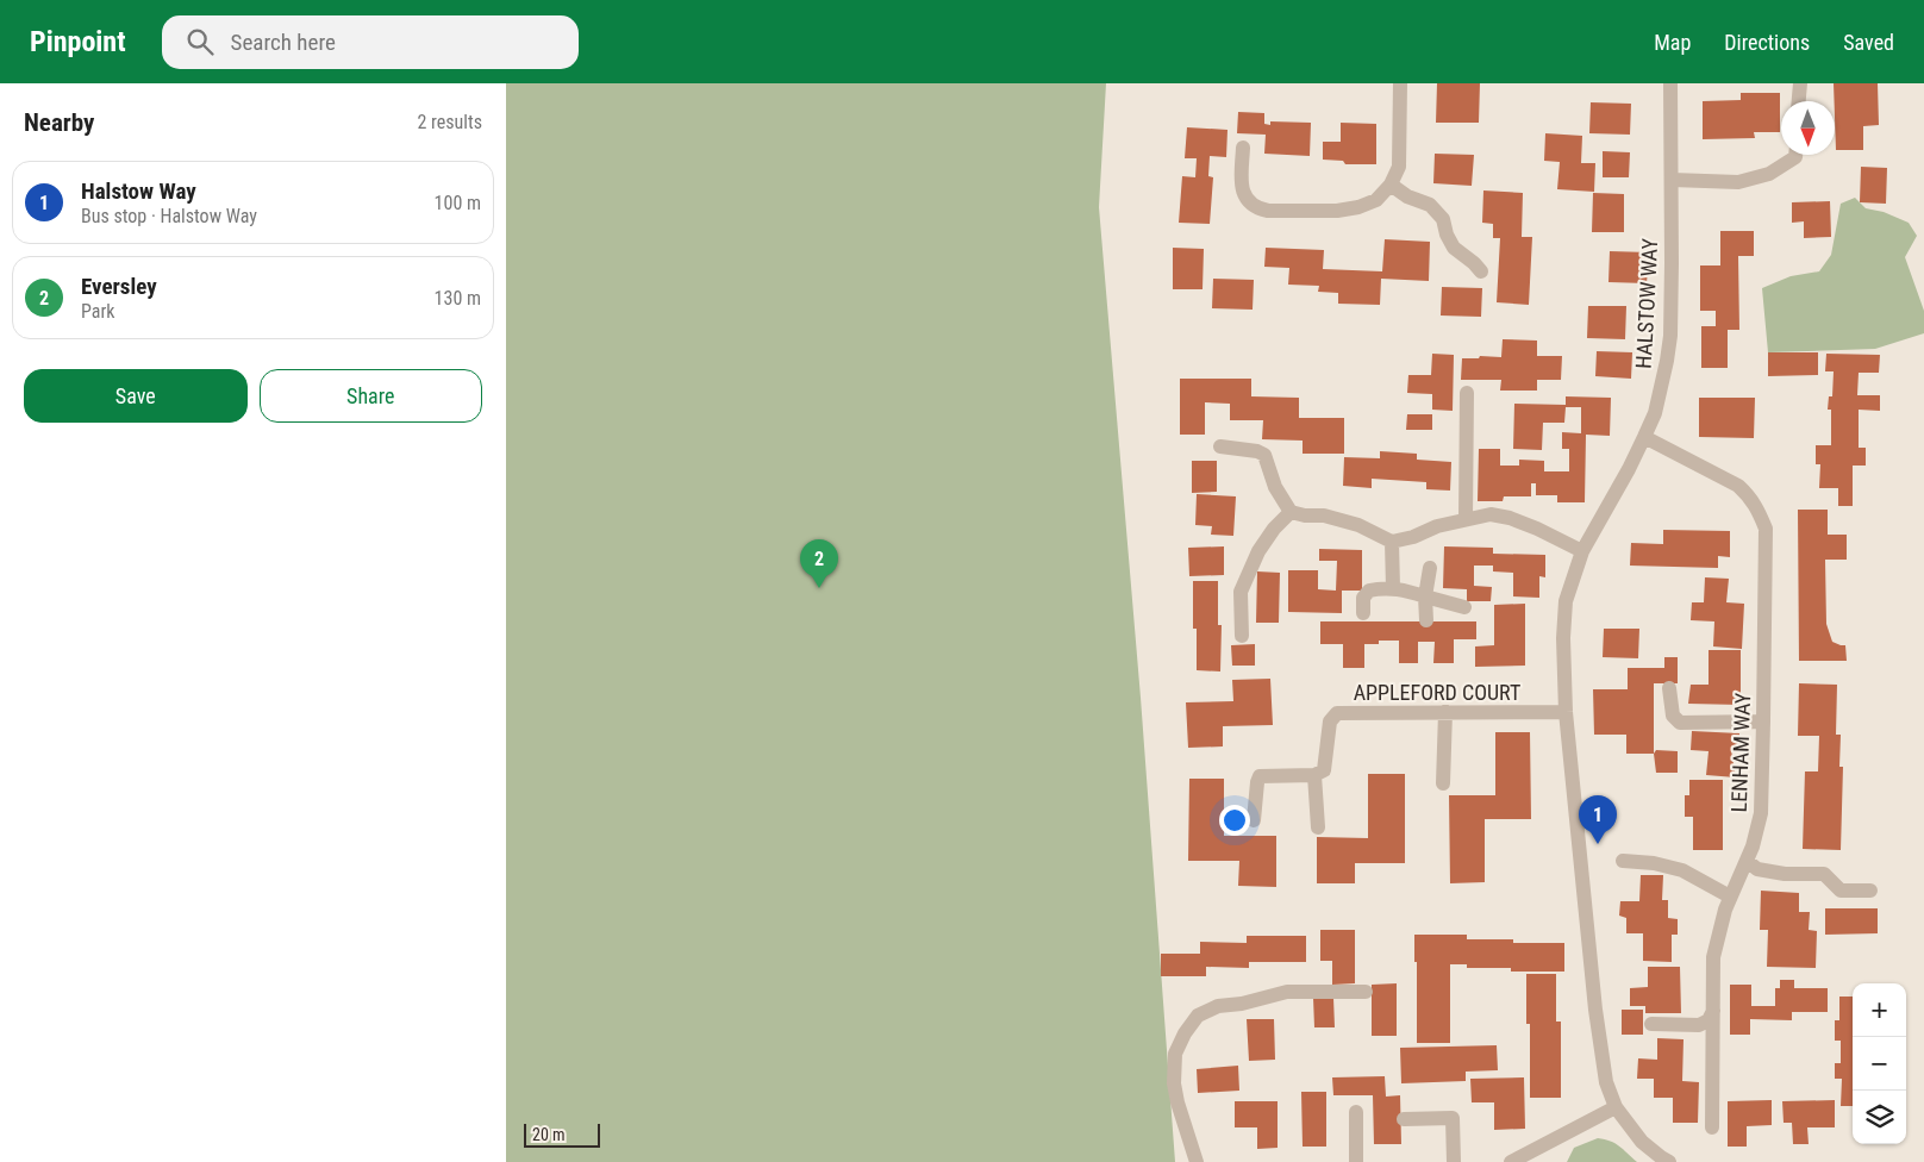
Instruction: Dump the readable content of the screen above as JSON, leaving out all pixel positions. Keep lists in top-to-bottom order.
{
  "streets": {
    "street": ["HALSTOW WAY", "APPLEFORD COURT", "LENHAM WAY"]
  },
  "crossings": [
    ["HALSTOW WAY", "APPLEFORD COURT"],
    ["HALSTOW WAY", "LENHAM WAY"]
  ],
  "scale_bar": "20 m",
  "north": "bottom",
  "page": {
    "header": "Pinpoint",
    "search": "Search here",
    "nav": ["Map", "Directions", "Saved"],
    "heading": ["Nearby", "2 results"],
    "list": [
      {
        "mark": "1",
        "name": "Halstow Way",
        "note": "Bus stop · Halstow Way",
        "value": "100 m"
      },
      {
        "mark": "2",
        "name": "Eversley",
        "note": "Park",
        "value": "130 m"
      }
    ],
    "buttons": ["Save", "Share"],
    "pins": ["2", "1"],
    "map_buttons": ["+", "−"],
    "scale": "20 m"
  }
}
